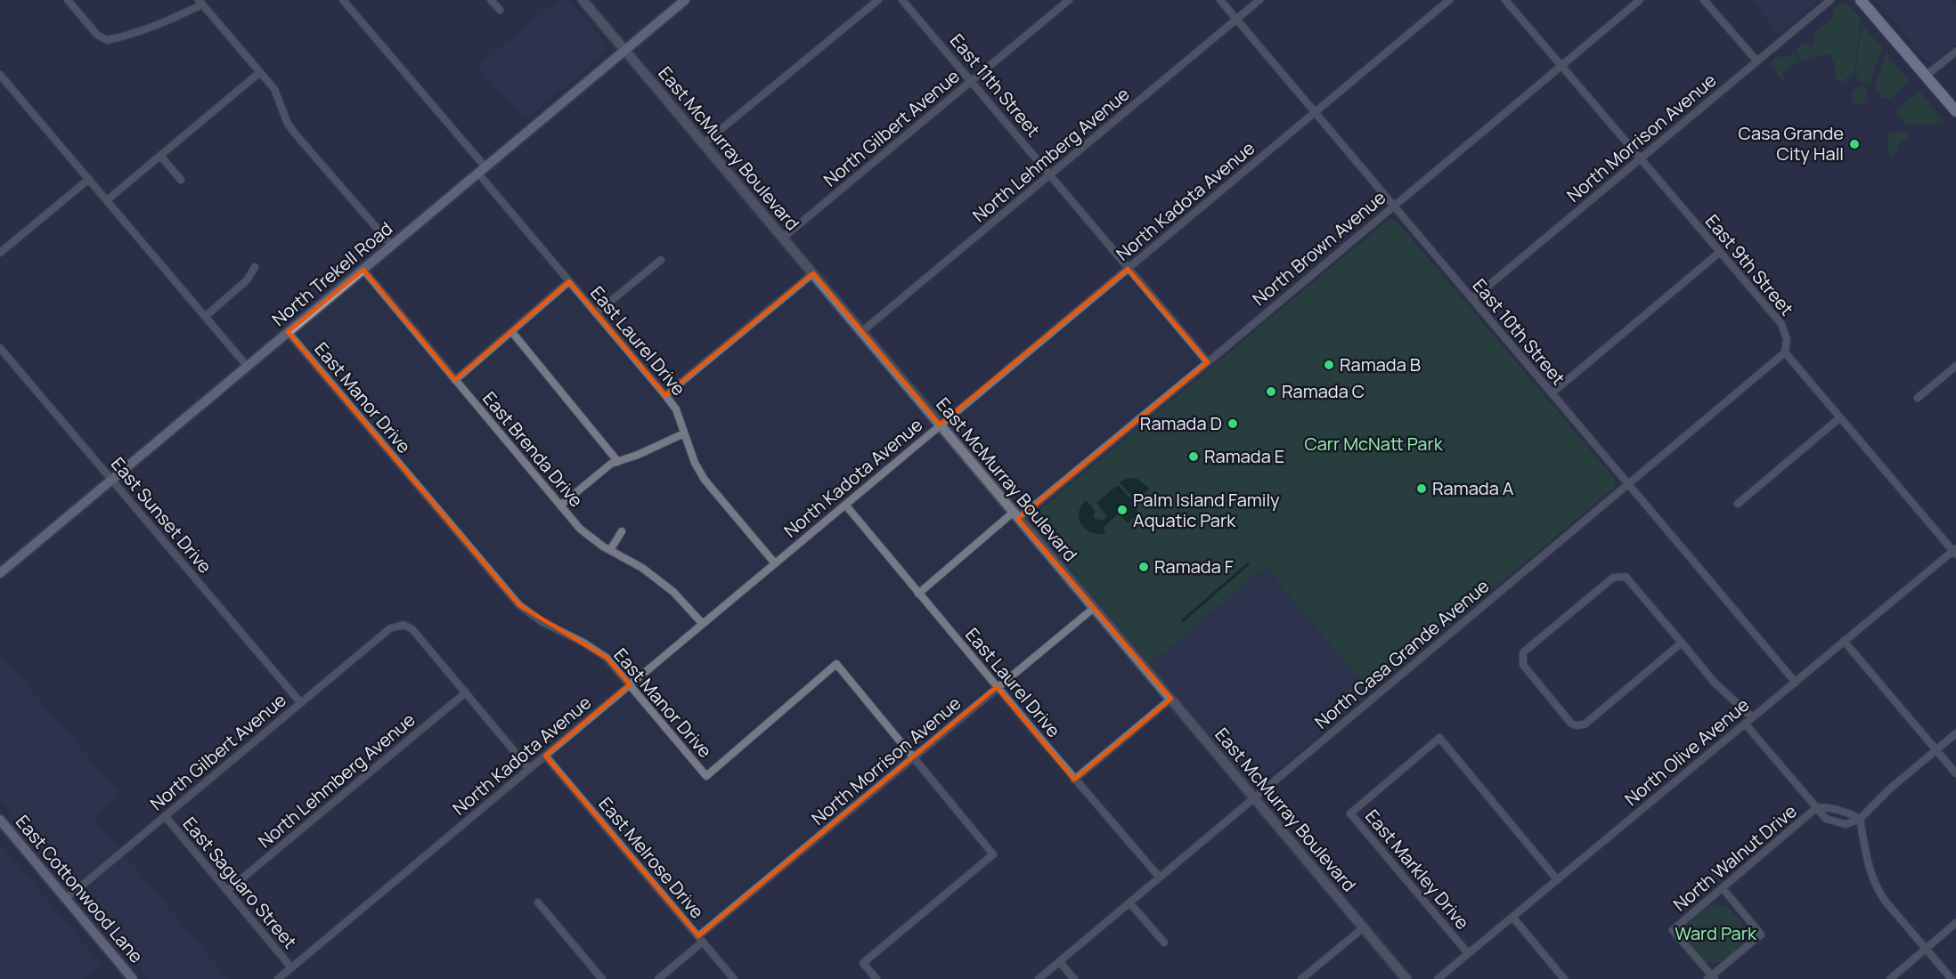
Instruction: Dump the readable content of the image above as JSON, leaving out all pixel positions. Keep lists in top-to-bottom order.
{
  "streets": {
    "main road": ["North Trekell Road", "East Cottonwood Lane"],
    "street": [
      "East 11th Street",
      "North Gilbert Avenue",
      "North Morrison Avenue",
      "East McMurray Boulevard",
      "North Lehmberg Avenue",
      "North Kadota Avenue",
      "North Brown Avenue",
      "East 9th Street",
      "East 10th Street",
      "East Laurel Drive",
      "East Manor Drive",
      "East Brenda Drive",
      "East Sunset Drive",
      "North Casa Grande Avenue",
      "North Olive Avenue",
      "East Melrose Drive",
      "North Walnut Drive",
      "East Markley Drive",
      "East Saguaro Street"
    ]
  },
  "crossings": [
    ["East 11th Street", "North Gilbert Avenue"],
    ["East 11th Street", "North Lehmberg Avenue"],
    ["East 11th Street", "North Kadota Avenue"],
    ["East 11th Street", "North Brown Avenue"],
    ["North Gilbert Avenue", "East McMurray Boulevard"],
    ["North Gilbert Avenue", "North Lehmberg Avenue"],
    ["North Gilbert Avenue", "East Sunset Drive"],
    ["North Gilbert Avenue", "East Saguaro Street"],
    ["North Gilbert Avenue", "East Cottonwood Lane"],
    ["North Morrison Avenue", "East McMurray Boulevard"],
    ["North Morrison Avenue", "East 9th Street"],
    ["North Morrison Avenue", "East 10th Street"],
    ["North Morrison Avenue", "East Laurel Drive"],
    ["North Morrison Avenue", "East Manor Drive"],
    ["North Morrison Avenue", "East Melrose Drive"],
    ["East McMurray Boulevard", "North Lehmberg Avenue"],
    ["East McMurray Boulevard", "North Kadota Avenue"],
    ["East McMurray Boulevard", "North Brown Avenue"],
    ["East McMurray Boulevard", "North Trekell Road"],
    ["East McMurray Boulevard", "North Casa Grande Avenue"],
    ["North Lehmberg Avenue", "East 10th Street"],
    ["North Lehmberg Avenue", "East Saguaro Street"],
    ["North Kadota Avenue", "East 10th Street"],
    ["North Kadota Avenue", "East Laurel Drive"],
    ["North Kadota Avenue", "East Manor Drive"],
    ["North Kadota Avenue", "East Brenda Drive"],
    ["North Kadota Avenue", "East Melrose Drive"],
    ["North Kadota Avenue", "East Saguaro Street"],
    ["North Brown Avenue", "East 9th Street"],
    ["North Brown Avenue", "East 10th Street"],
    ["North Brown Avenue", "East Laurel Drive"],
    ["East 9th Street", "North Casa Grande Avenue"],
    ["North Trekell Road", "East Laurel Drive"],
    ["North Trekell Road", "East Manor Drive"],
    ["North Trekell Road", "East Brenda Drive"],
    ["North Trekell Road", "East Sunset Drive"],
    ["East 10th Street", "North Casa Grande Avenue"],
    ["East 10th Street", "North Olive Avenue"],
    ["East Laurel Drive", "North Casa Grande Avenue"],
    ["North Olive Avenue", "East Markley Drive"]
  ],
  "parks": ["Carr McNatt Park", "Ward Park"],
  "places": [
    "Casa Grande City Hall",
    "Ramada B",
    "Ramada C",
    "Ramada D",
    "Ramada E",
    "Ramada A",
    "Palm Island Family Aquatic Park",
    "Ramada F"
  ]
}
